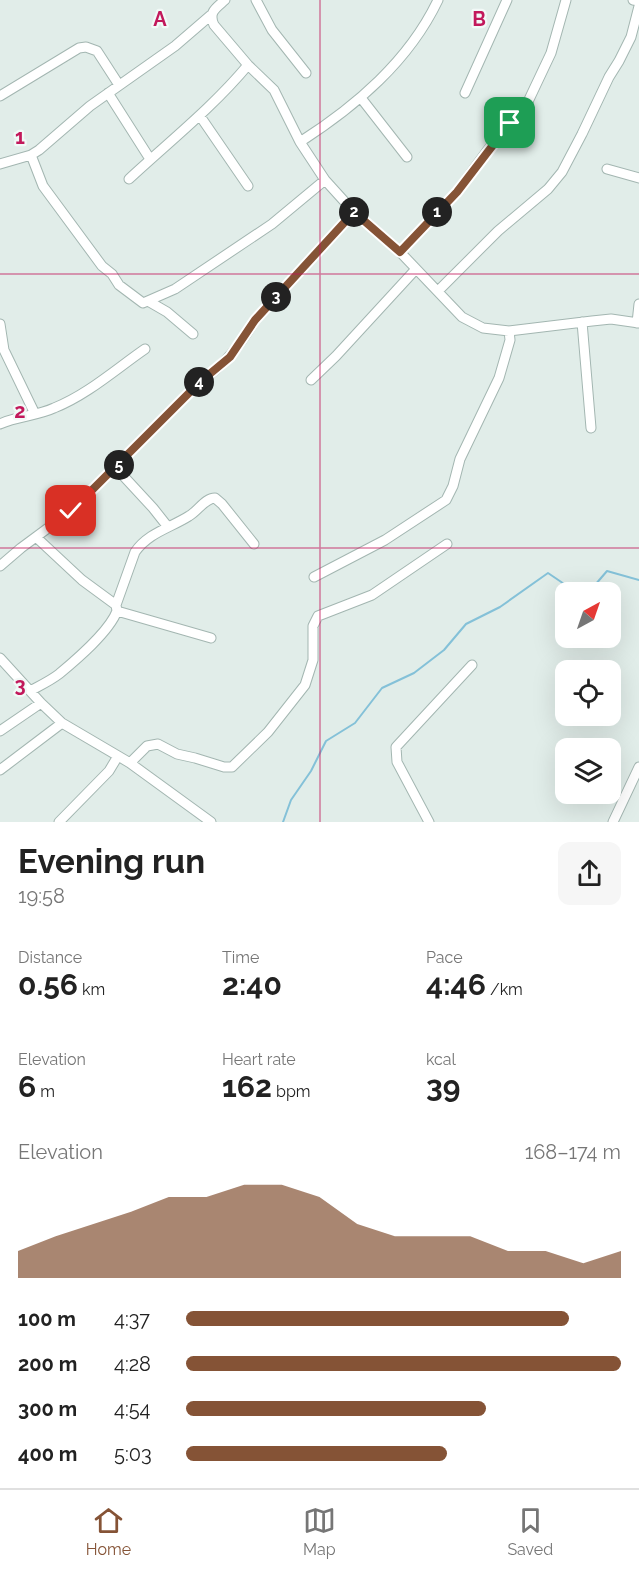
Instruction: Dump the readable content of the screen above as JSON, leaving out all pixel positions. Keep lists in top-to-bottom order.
{
  "north": "top right",
  "page": {
    "pins": [
      "1",
      "2",
      "3",
      "4",
      "5"
    ],
    "heading": ["Evening run", "19:58"],
    "stats": [
      ["Distance", "0.56 km"],
      ["Time", "2:40"],
      ["Pace", "4:46 /km"],
      ["Elevation", "6 m"],
      ["Heart rate", "162 bpm"],
      ["kcal", "39"]
    ],
    "chart": ["Elevation", "168–174 m"],
    "list": [
      {
        "name": "100 m",
        "note": "4:37"
      },
      {
        "name": "200 m",
        "note": "4:28"
      },
      {
        "name": "300 m",
        "note": "4:54"
      },
      {
        "name": "400 m",
        "note": "5:03"
      }
    ],
    "tabs": ["Home", "Map", "Saved"]
  },
  "grid": {
    "columns": ["A", "B"],
    "rows": ["1", "2", "3"]
  }
}
